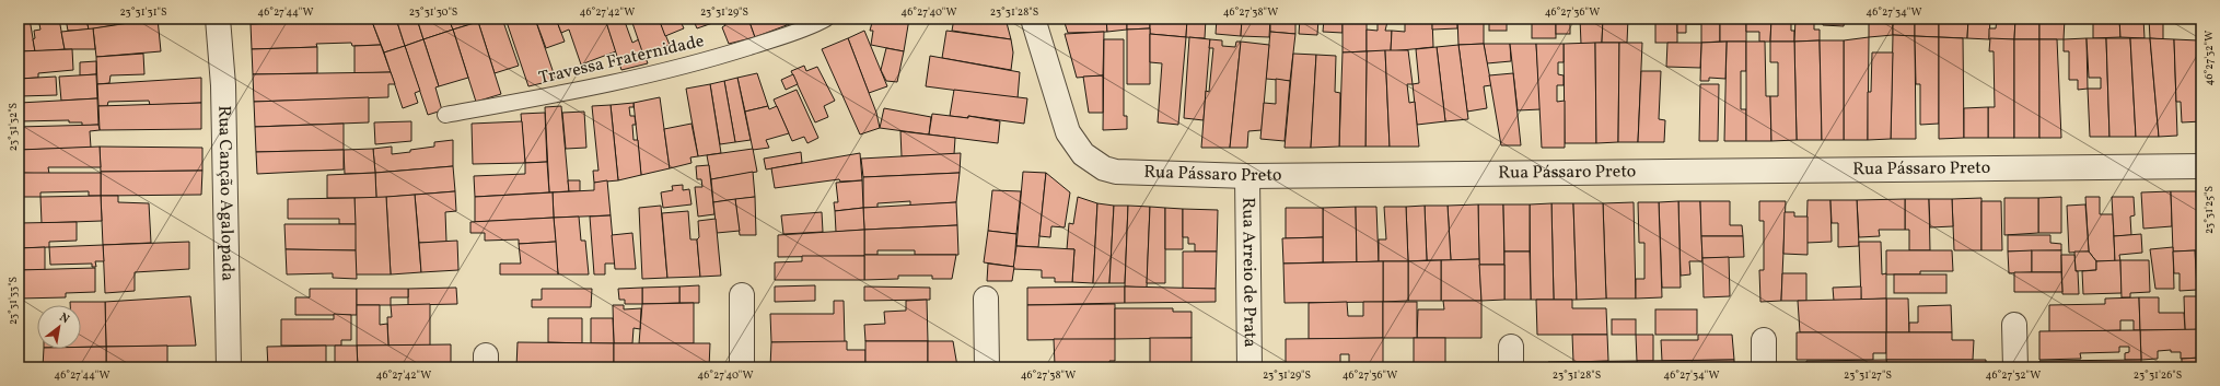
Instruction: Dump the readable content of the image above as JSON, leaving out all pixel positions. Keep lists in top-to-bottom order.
{
  "streets": {
    "street": ["Rua Pássaro Preto", "Rua Canção Agalopada", "Rua Arreio de Prata"],
    "lane": ["Travessa Fraternidade"]
  },
  "crossings": [
    ["Rua Pássaro Preto", "Rua Arreio de Prata"]
  ],
  "north": "top right",
  "coordinates": [
    "23°31'31\"S",
    "46°27'44\"W",
    "23°31'30\"S",
    "46°27'42\"W",
    "23°31'29\"S",
    "46°27'40\"W",
    "23°31'28\"S",
    "46°27'38\"W",
    "46°27'36\"W",
    "46°27'34\"W",
    "46°27'32\"W",
    "23°31'32\"S",
    "23°31'25\"S",
    "23°31'33\"S",
    "23°31'27\"S",
    "23°31'26\"S"
  ]
}
